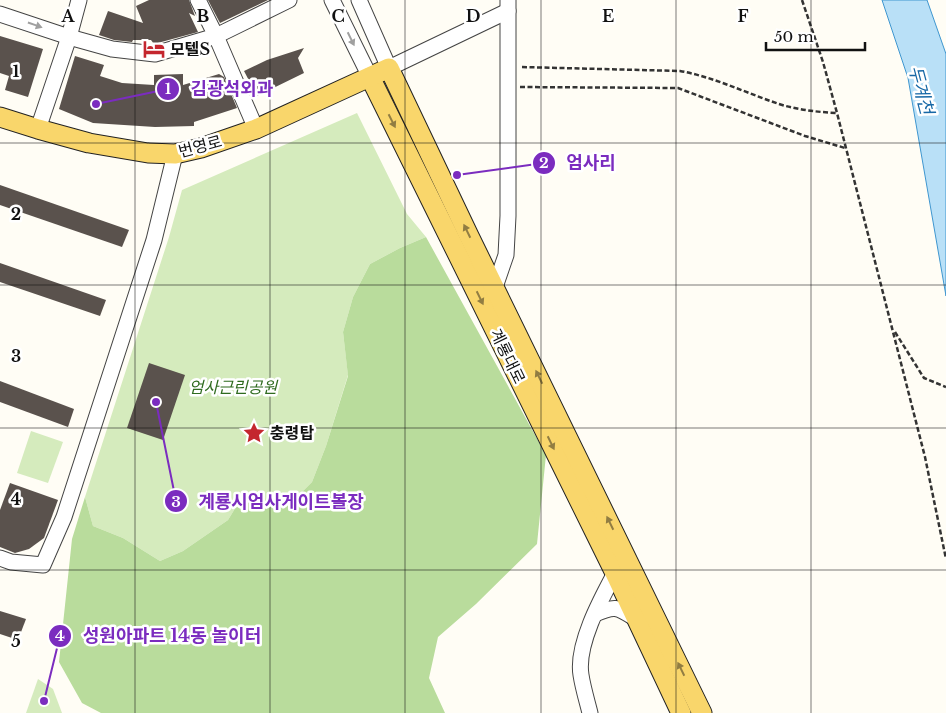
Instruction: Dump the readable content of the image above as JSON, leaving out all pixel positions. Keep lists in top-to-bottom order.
{
  "streets": {
    "main road": ["번영로", "계룡대로"]
  },
  "crossings": [
    ["번영로", "계룡대로"]
  ],
  "water": ["두계천"],
  "parks": ["엄사근린공원"],
  "places": {
    "hotel": ["모텔S"],
    "other": [
      "김광석외과",
      "엄사리",
      "계룡시엄사게이트볼장",
      "성원아파트 14동 놀이터"
    ],
    "place": ["충령탑"]
  },
  "scale_bar": "50 m",
  "grid": {
    "columns": [
      "A",
      "B",
      "C",
      "D",
      "E",
      "F"
    ],
    "rows": [
      "1",
      "2",
      "3",
      "4",
      "5"
    ]
  }
}
